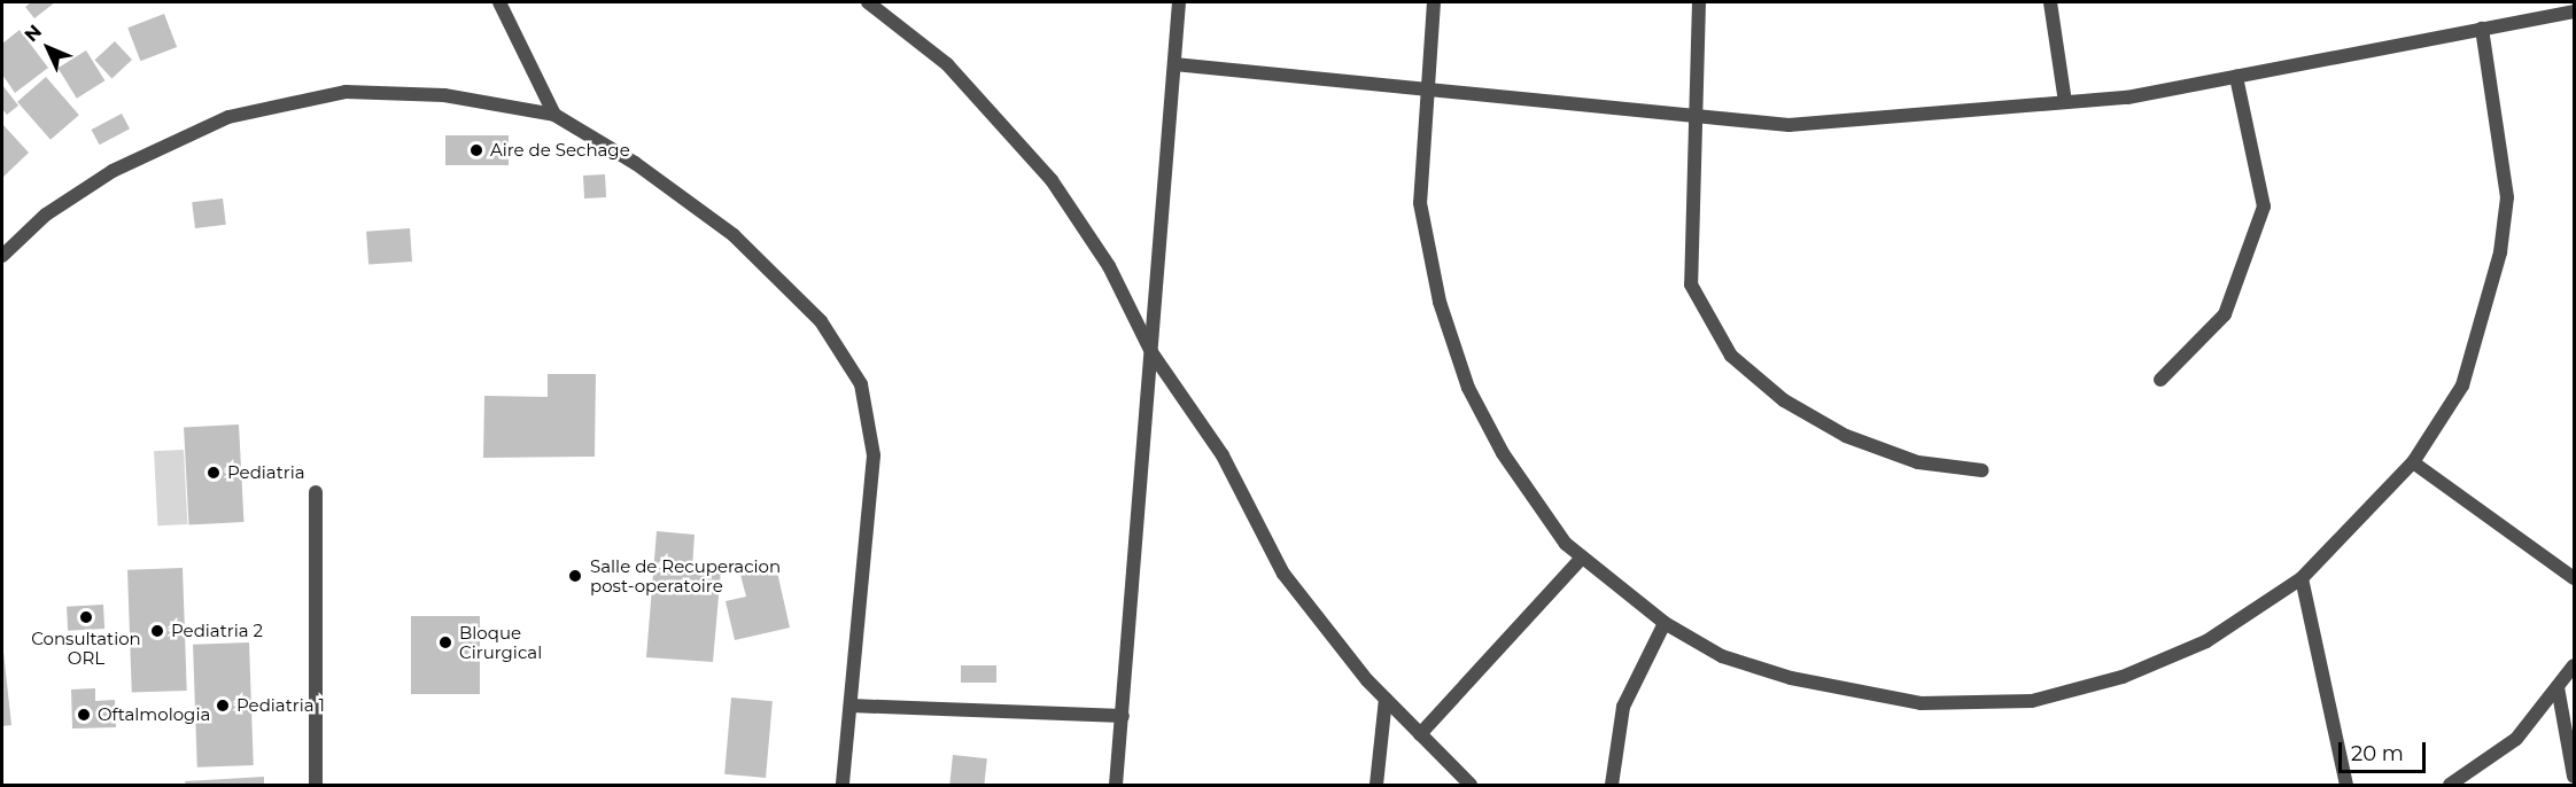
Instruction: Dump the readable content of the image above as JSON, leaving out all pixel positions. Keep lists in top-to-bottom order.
{
  "places": [
    "Aire de Sechage",
    "Pediatria",
    "Salle de Recuperacion post-operatoire",
    "Consultation ORL",
    "Pediatria 2",
    "Bloque Cirurgical",
    "Pediatria 1",
    "Oftalmologia"
  ],
  "scale_bar": "20 m",
  "north": "top left"
}
